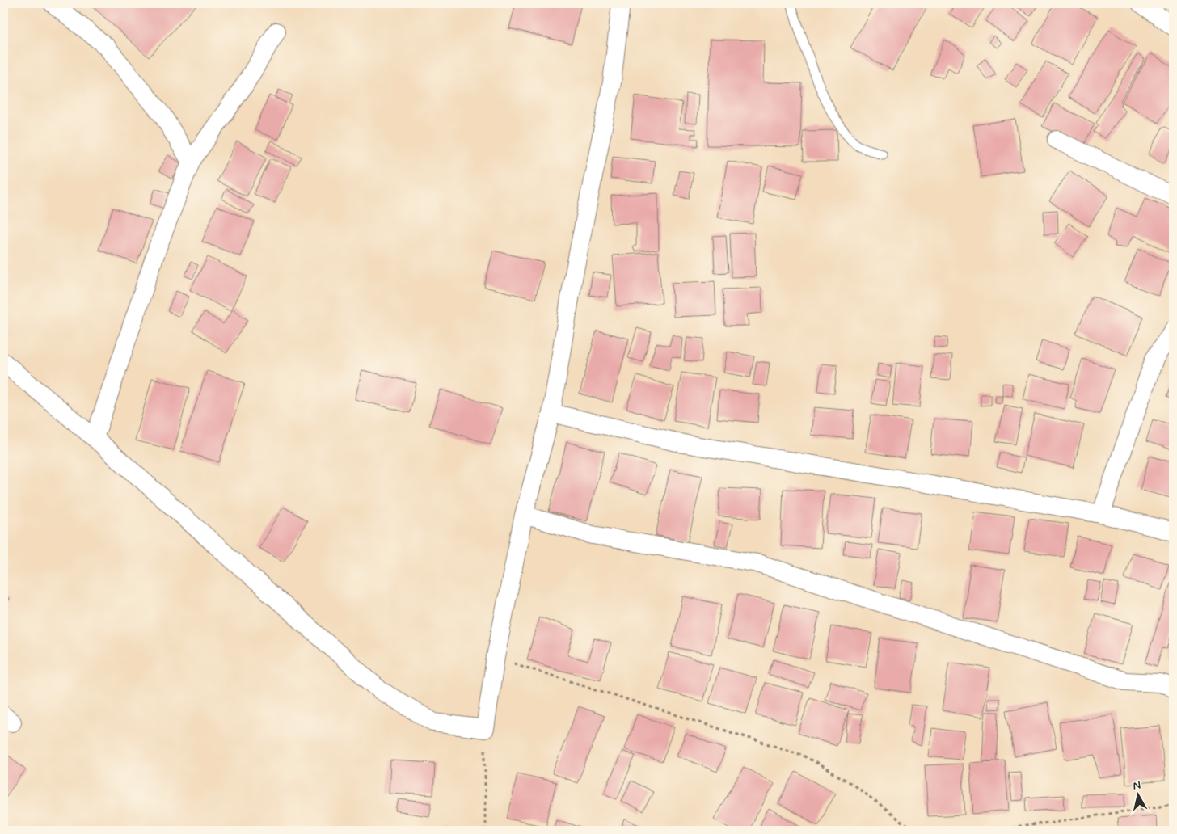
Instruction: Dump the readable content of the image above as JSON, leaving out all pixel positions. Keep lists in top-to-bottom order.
{
  "north": "top"
}
